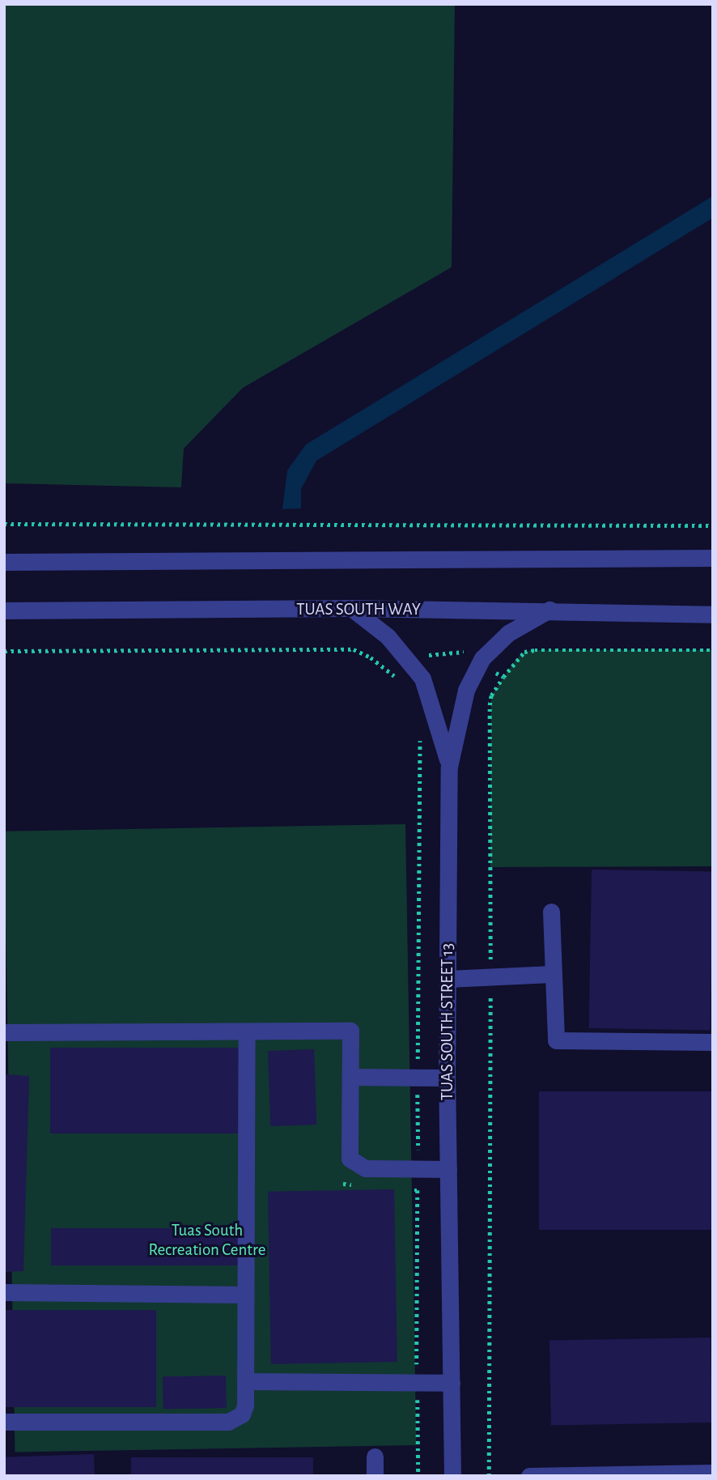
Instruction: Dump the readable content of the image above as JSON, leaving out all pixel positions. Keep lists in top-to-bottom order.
{
  "streets": {
    "street": ["TUAS SOUTH WAY", "TUAS SOUTH STREET 13"]
  },
  "crossings": [
    ["TUAS SOUTH WAY", "TUAS SOUTH STREET 13"]
  ],
  "parks": ["Tuas South Recreation Centre"]
}
